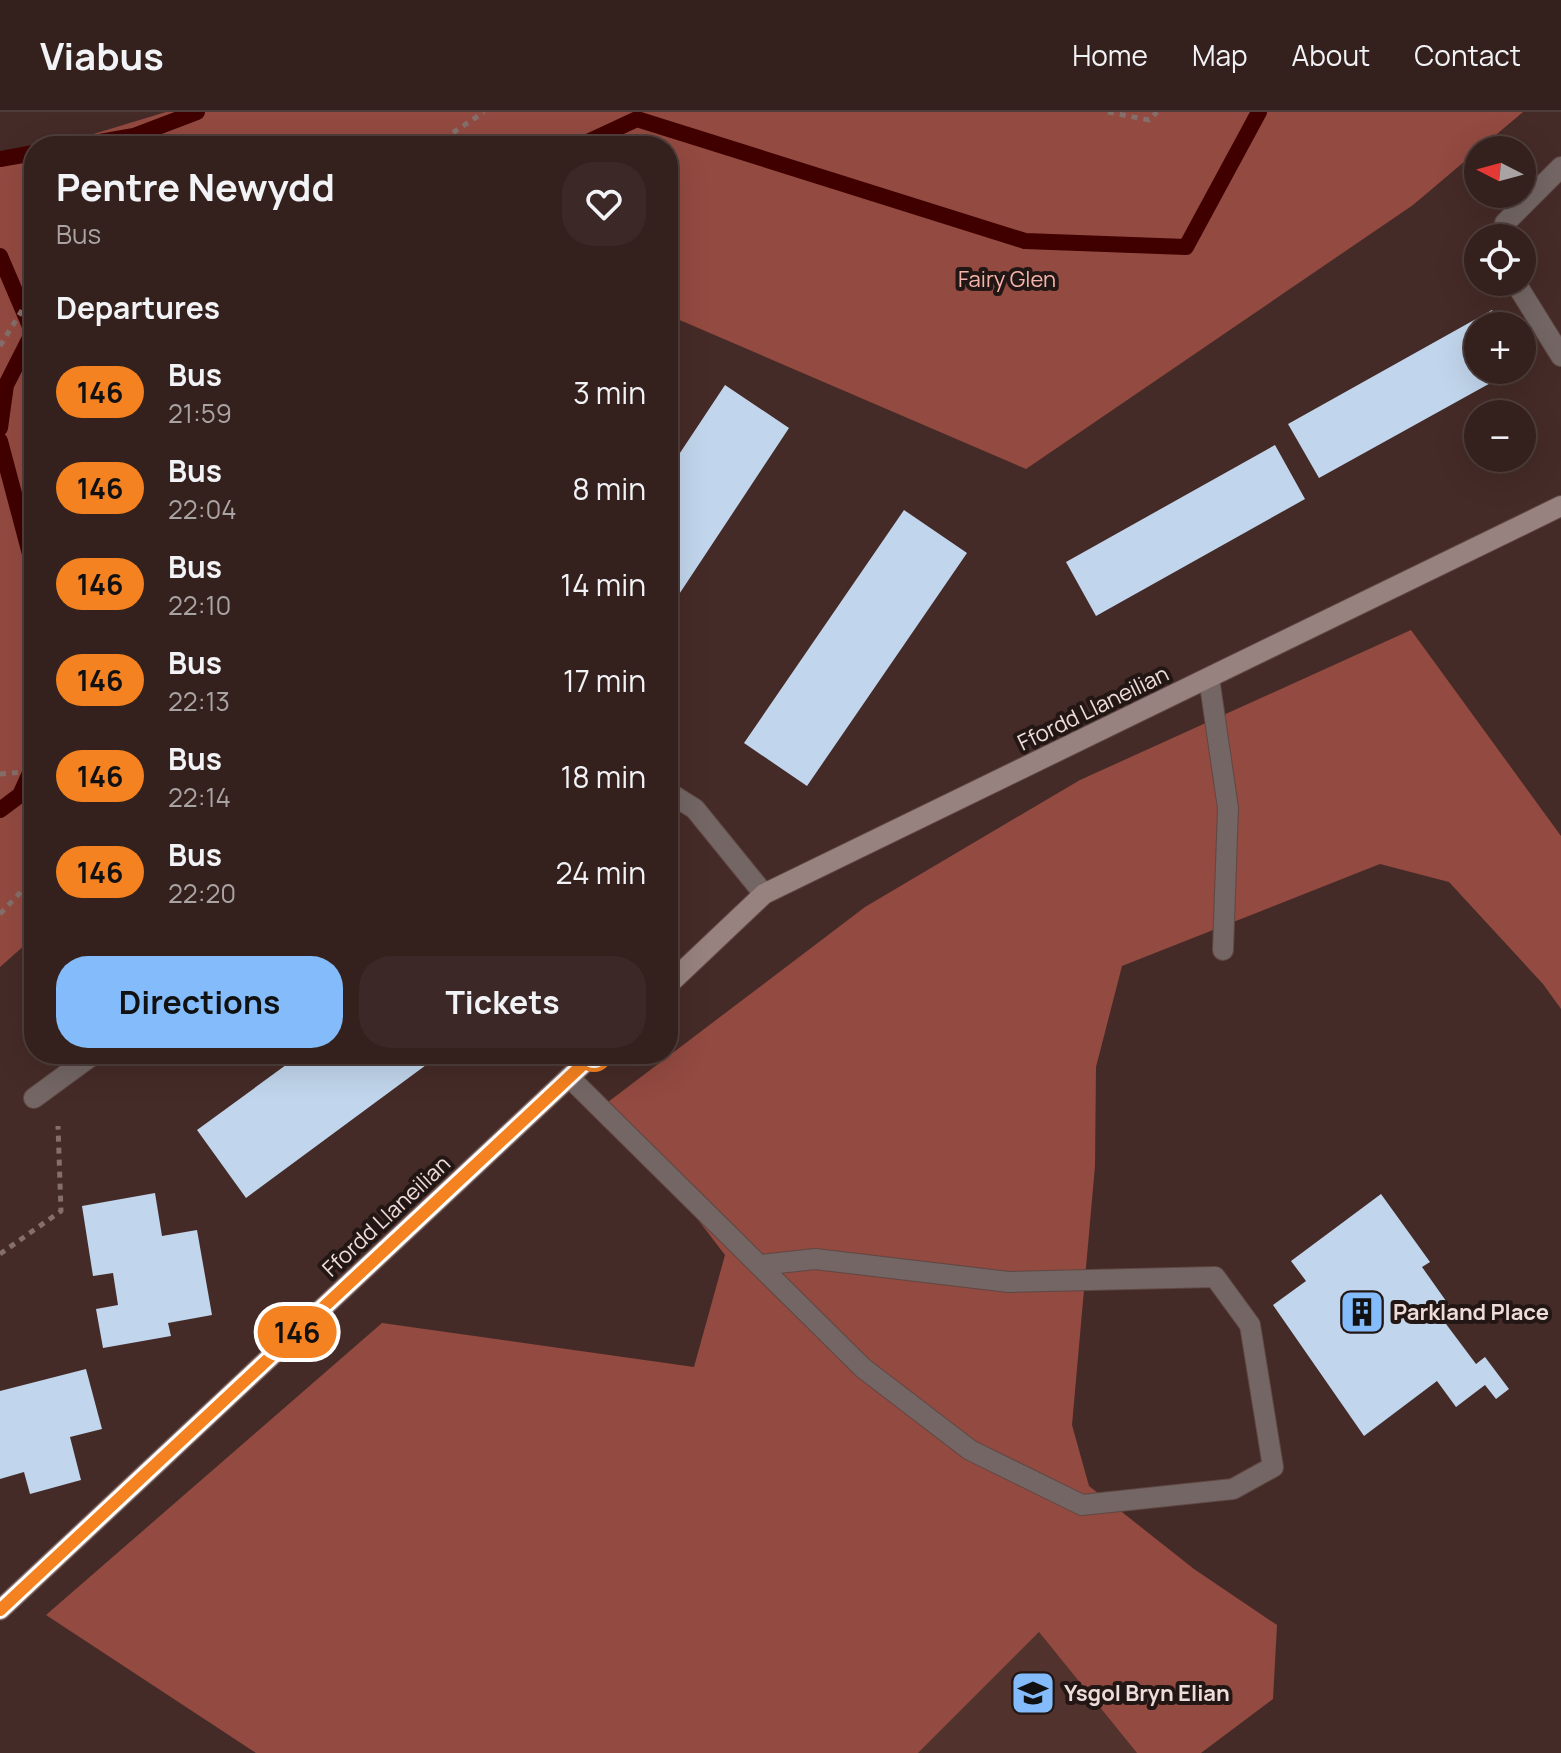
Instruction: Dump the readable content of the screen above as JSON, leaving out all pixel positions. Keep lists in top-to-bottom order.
{
  "streets": {
    "main road": ["Ffordd Llaneilian"]
  },
  "parks": ["Fairy Glen"],
  "places": {
    "building": ["Parkland Place"],
    "school or university": ["Ysgol Bryn Elian"]
  },
  "lines": ["bus line 146"],
  "north": "left",
  "page": {
    "header": "Viabus",
    "nav": [
      "Home",
      "Map",
      "About",
      "Contact"
    ],
    "on_map": "146",
    "map_buttons": ["+", "−"],
    "heading": [
      ["Pentre Newydd", "Bus"],
      "Departures"
    ],
    "list": [
      {
        "mark": "146",
        "name": "Bus",
        "note": "21:59",
        "value": "3 min"
      },
      {
        "mark": "146",
        "name": "Bus",
        "note": "22:04",
        "value": "8 min"
      },
      {
        "mark": "146",
        "name": "Bus",
        "note": "22:10",
        "value": "14 min"
      },
      {
        "mark": "146",
        "name": "Bus",
        "note": "22:13",
        "value": "17 min"
      },
      {
        "mark": "146",
        "name": "Bus",
        "note": "22:14",
        "value": "18 min"
      },
      {
        "mark": "146",
        "name": "Bus",
        "note": "22:20",
        "value": "24 min"
      }
    ],
    "buttons": ["Directions", "Tickets"]
  }
}
